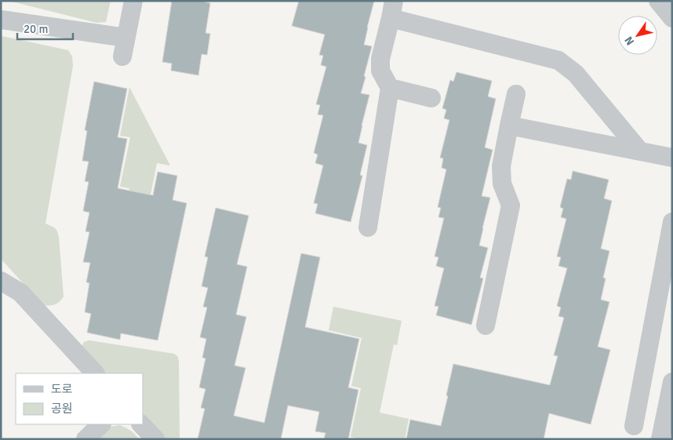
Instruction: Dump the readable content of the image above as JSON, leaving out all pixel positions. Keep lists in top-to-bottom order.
{
  "legend": ["도로", "공원"],
  "scale_bar": "20 m",
  "north": "bottom left"
}
